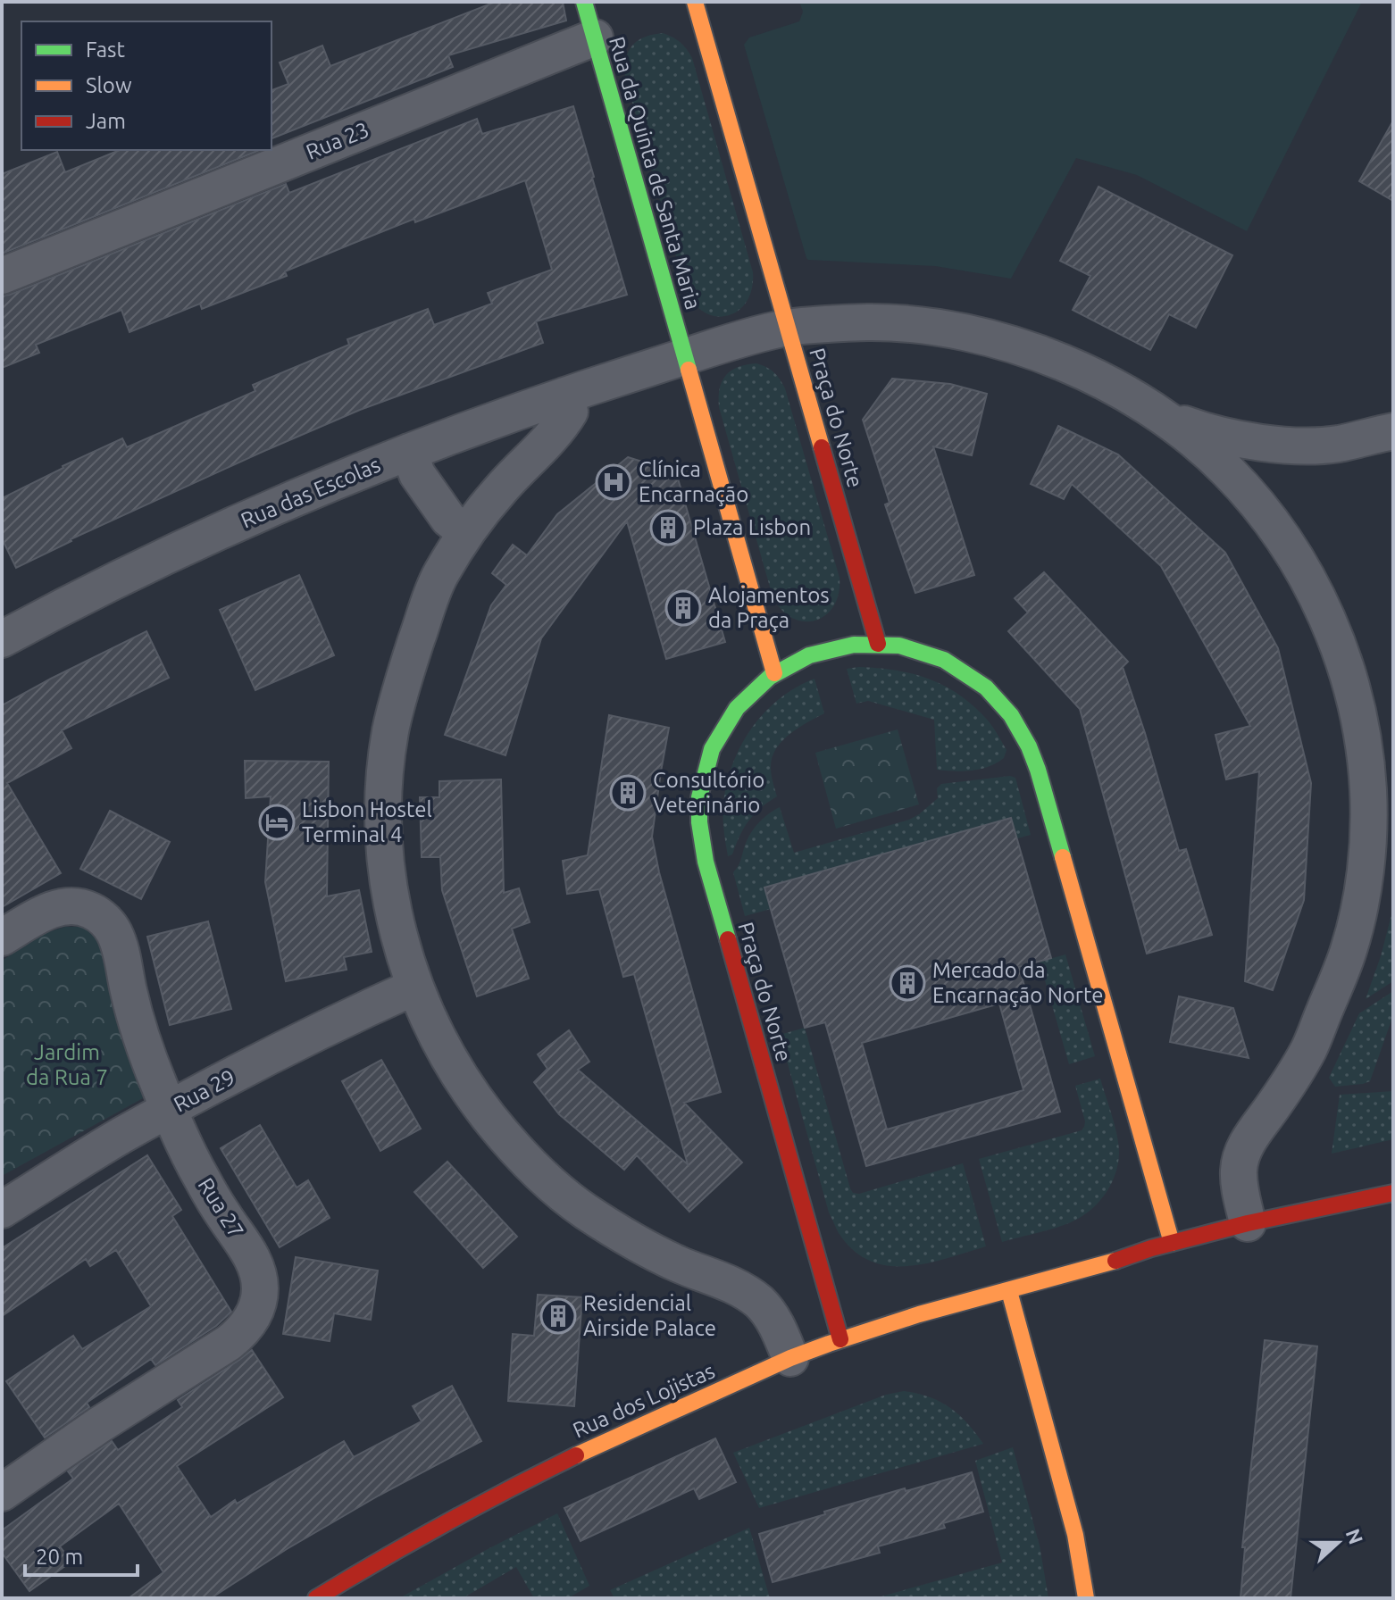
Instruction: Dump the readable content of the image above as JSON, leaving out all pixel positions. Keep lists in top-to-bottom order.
{
  "streets": {
    "street": [
      "Rua 23",
      "Rua da Quinta de Santa Maria",
      "Praça do Norte",
      "Rua das Escolas",
      "Rua 29",
      "Rua 27",
      "Rua dos Lojistas"
    ]
  },
  "crossings": [
    ["Rua 23", "Rua da Quinta de Santa Maria"],
    ["Rua da Quinta de Santa Maria", "Rua das Escolas"],
    ["Praça do Norte", "Rua das Escolas"],
    ["Praça do Norte", "Rua dos Lojistas"],
    ["Rua 29", "Rua 27"]
  ],
  "parks": ["Jardim da Rua 7"],
  "places": {
    "hospital": ["Clínica Encarnação"],
    "building": [
      "Plaza Lisbon",
      "Alojamentos da Praça",
      "Consultório Veterinário",
      "Mercado da Encarnação Norte",
      "Residencial Airside Palace"
    ],
    "hotel": ["Lisbon Hostel Terminal 4"]
  },
  "legend": ["Fast", "Slow", "Jam"],
  "scale_bar": "20 m",
  "north": "right"
}
